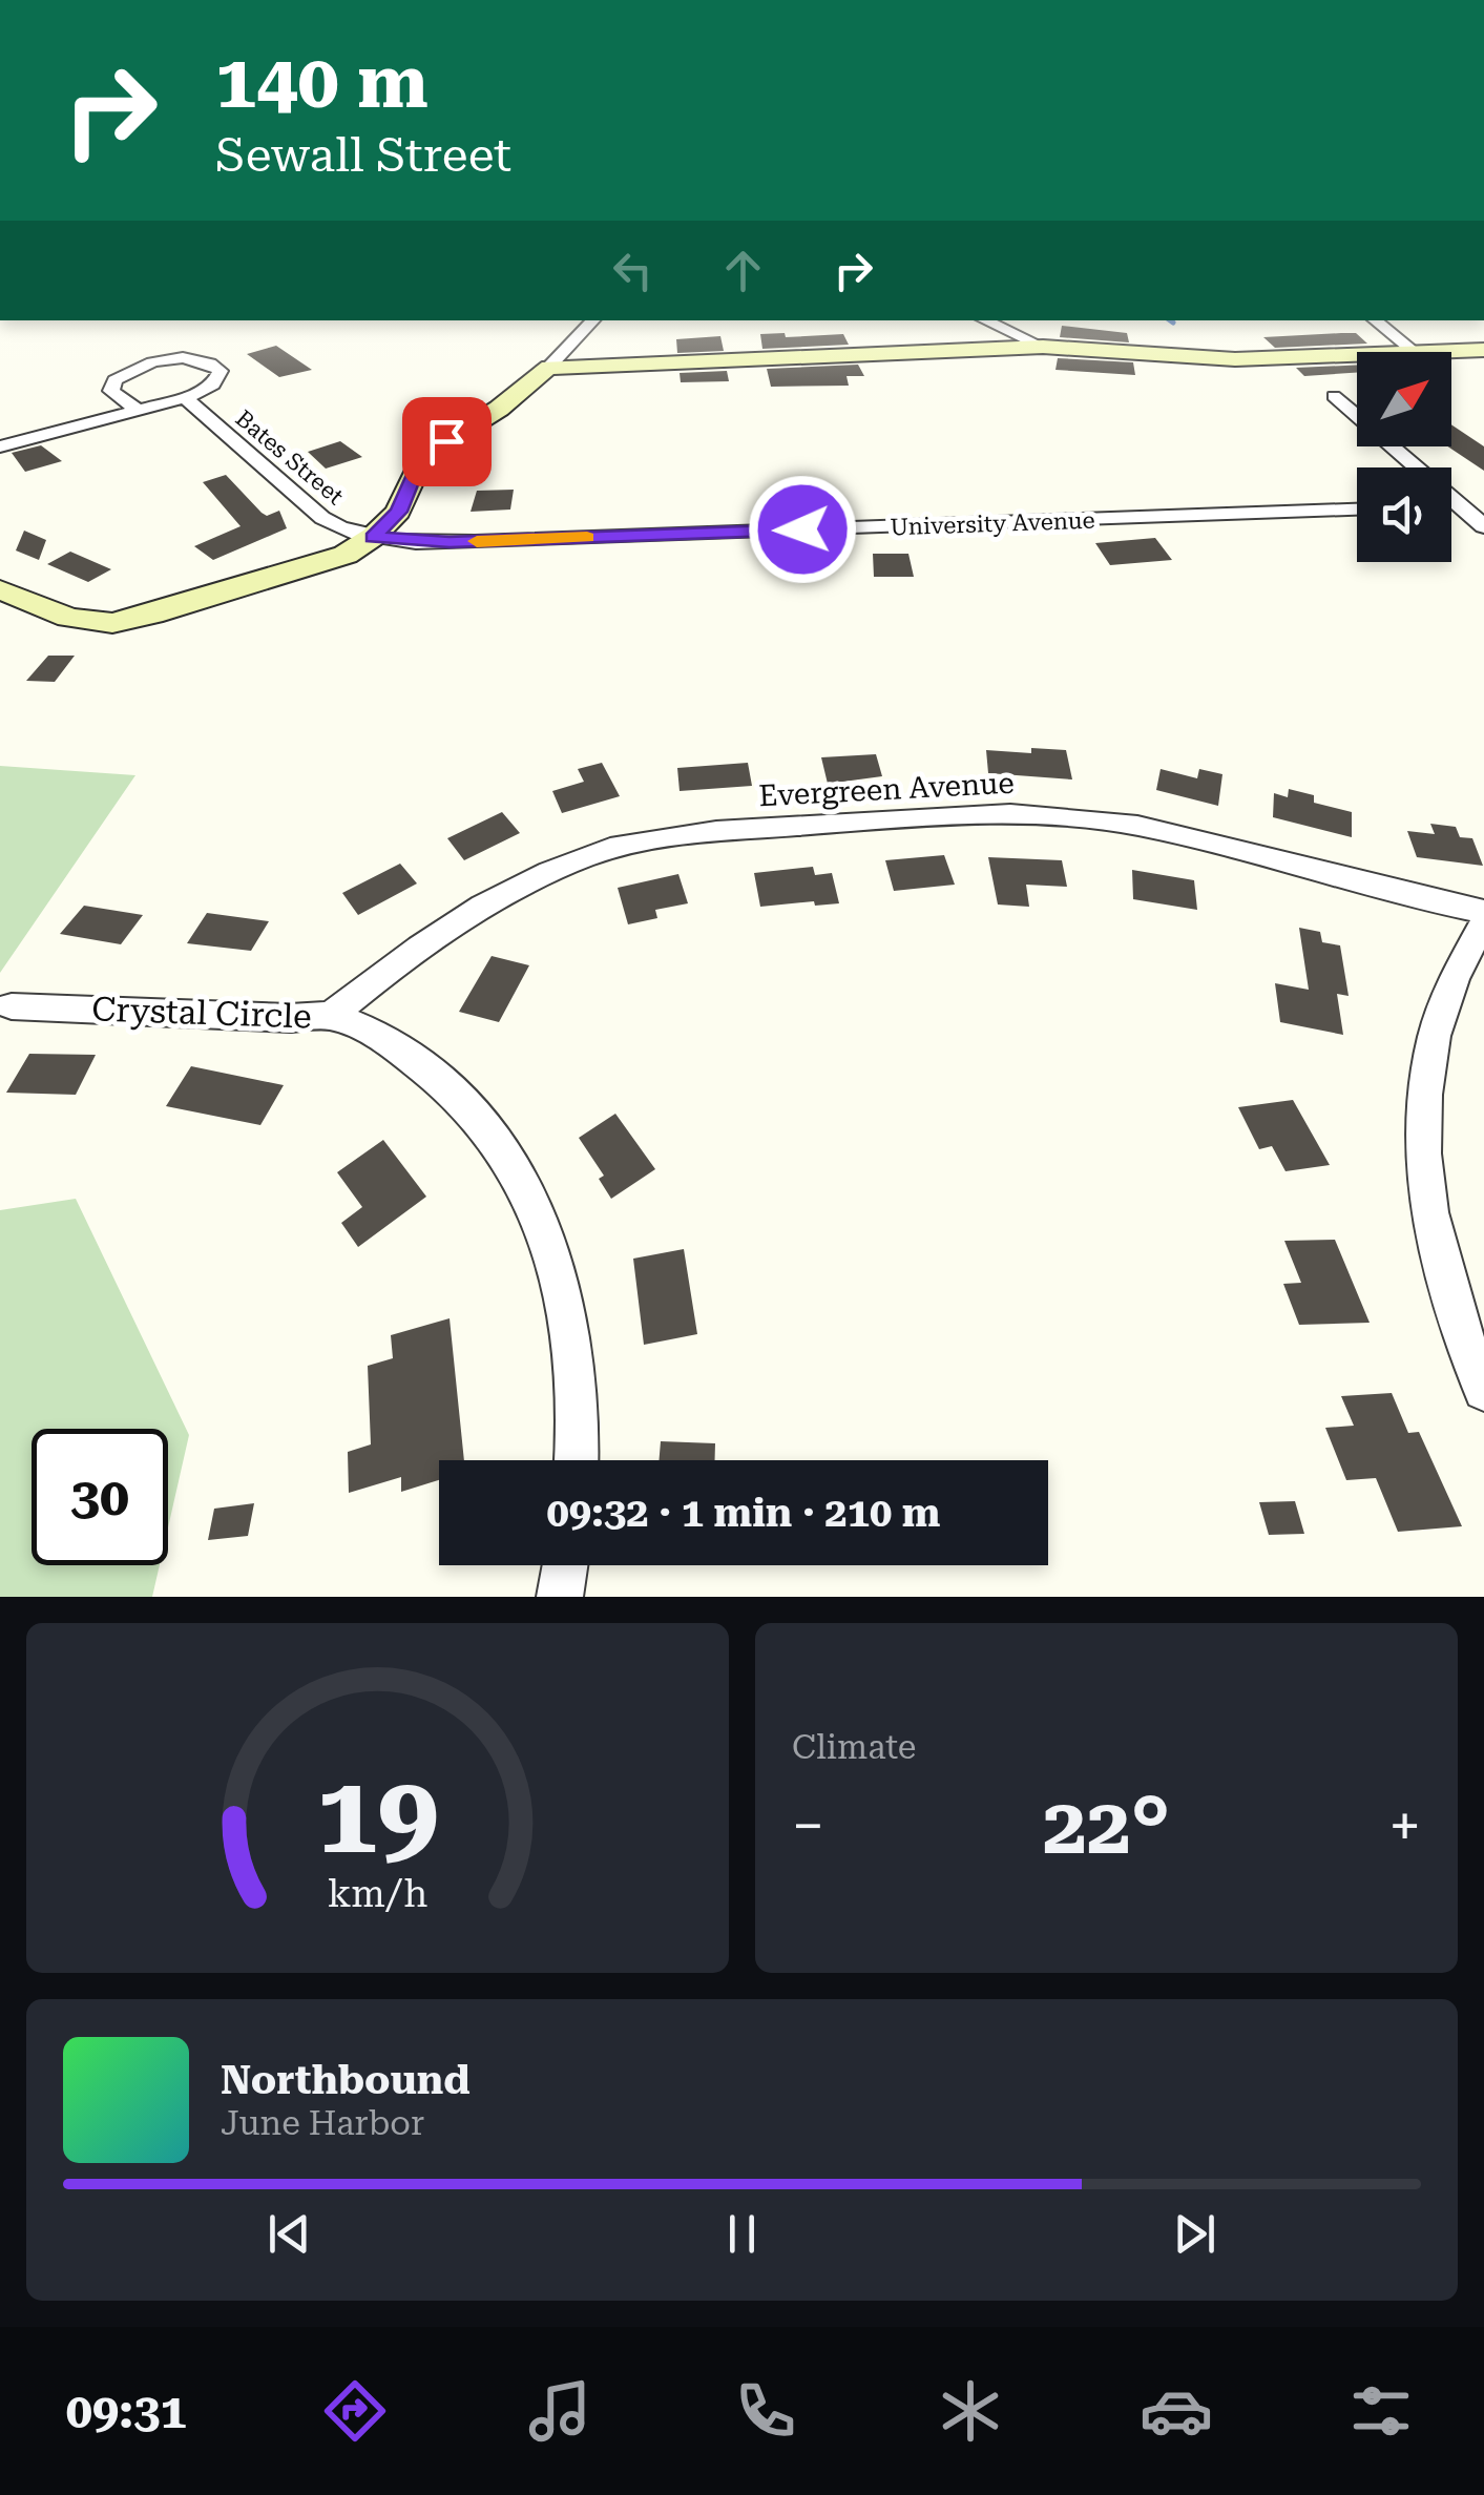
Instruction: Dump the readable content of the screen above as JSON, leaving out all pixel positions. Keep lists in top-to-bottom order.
{
  "streets": {
    "street": [
      "Bates Street",
      "University Avenue",
      "Evergreen Avenue",
      "Crystal Circle"
    ]
  },
  "crossings": [
    ["Bates Street", "University Avenue"],
    ["Evergreen Avenue", "Crystal Circle"]
  ],
  "north": "top right",
  "page": {
    "turn": ["140 m", "Sewall Street"],
    "limit": "30",
    "trip": "09:32 · 1 min · 210 m",
    "tile": "Climate",
    "heat": ["−", "22°", "+"],
    "song": ["Northbound", "June Harbor"],
    "tabs": "09:31",
    "gauge": ["19", "km/h"]
  }
}
